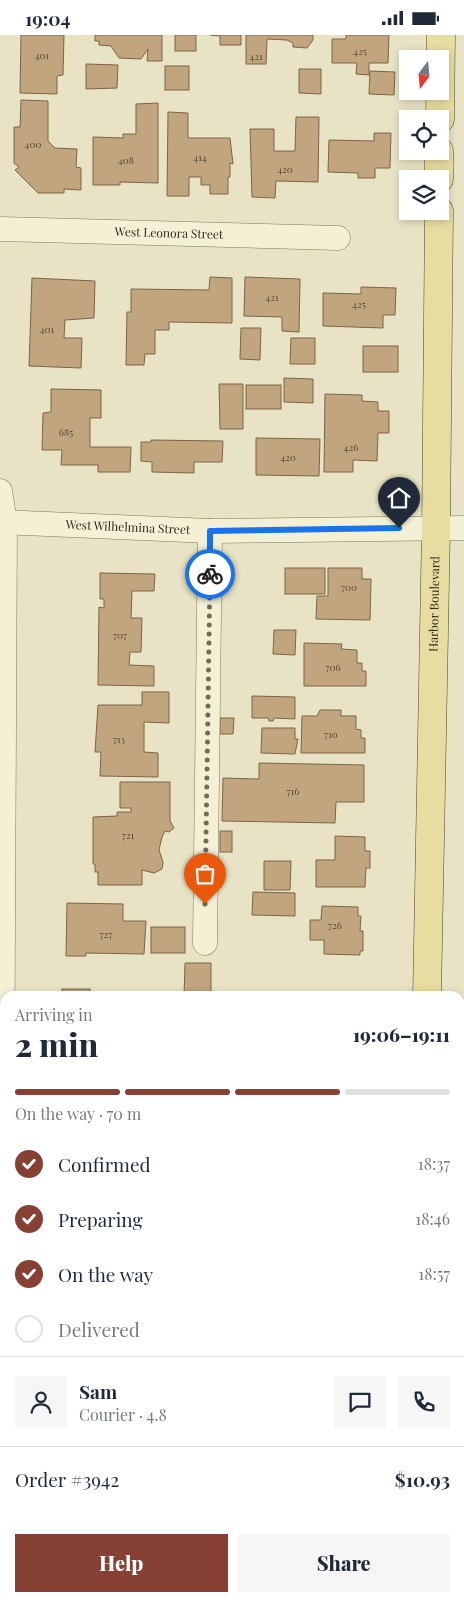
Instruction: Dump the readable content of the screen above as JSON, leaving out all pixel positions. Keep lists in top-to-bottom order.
{
  "streets": {
    "main road": ["Harbor Boulevard"],
    "street": ["West Leonora Street", "West Wilhelmina Street"]
  },
  "crossings": [
    ["West Wilhelmina Street", "Harbor Boulevard"]
  ],
  "house_numbers": [
    "425",
    "401",
    "421",
    "400",
    "414",
    "408",
    "420",
    "421",
    "425",
    "401",
    "685",
    "426",
    "420",
    "700",
    "707",
    "706",
    "710",
    "713",
    "716",
    "721",
    "726",
    "727"
  ],
  "north": "bottom",
  "page": {
    "status": "19:04",
    "heading": ["2 min", "Arriving in", "19:06–19:11"],
    "panel": [
      "Sam",
      "Courier · 4.8",
      "Order #3942",
      "$10.93"
    ],
    "bar": "On the way · 70 m",
    "list": [
      ["Confirmed", "18:37"],
      ["Preparing", "18:46"],
      ["On the way", "18:57"],
      "Delivered"
    ],
    "buttons": ["Help", "Share"]
  }
}
